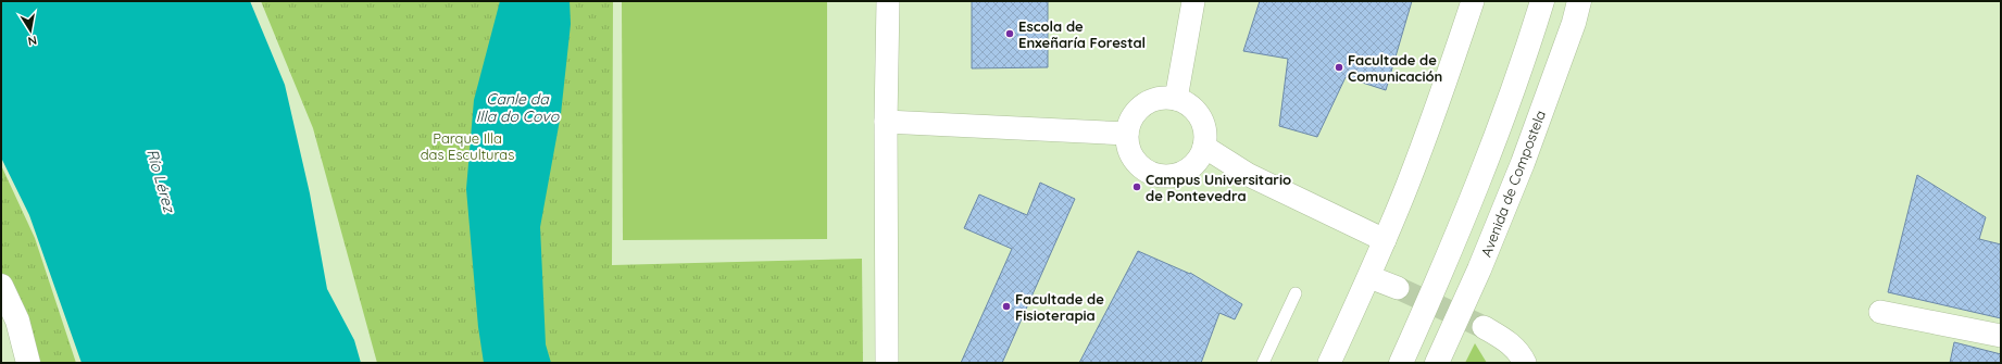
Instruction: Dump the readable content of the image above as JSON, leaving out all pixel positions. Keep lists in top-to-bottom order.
{
  "streets": {
    "main road": ["Avenida de Compostela"]
  },
  "water": ["Canle da Illa do Covo", "Río Lérez"],
  "parks": ["Parque Illa das Esculturas"],
  "places": [
    "Escola de Enxeñaría Forestal",
    "Facultade de Comunicación",
    "Campus Universitario de Pontevedra",
    "Facultade de Fisioterapia"
  ],
  "north": "bottom"
}
